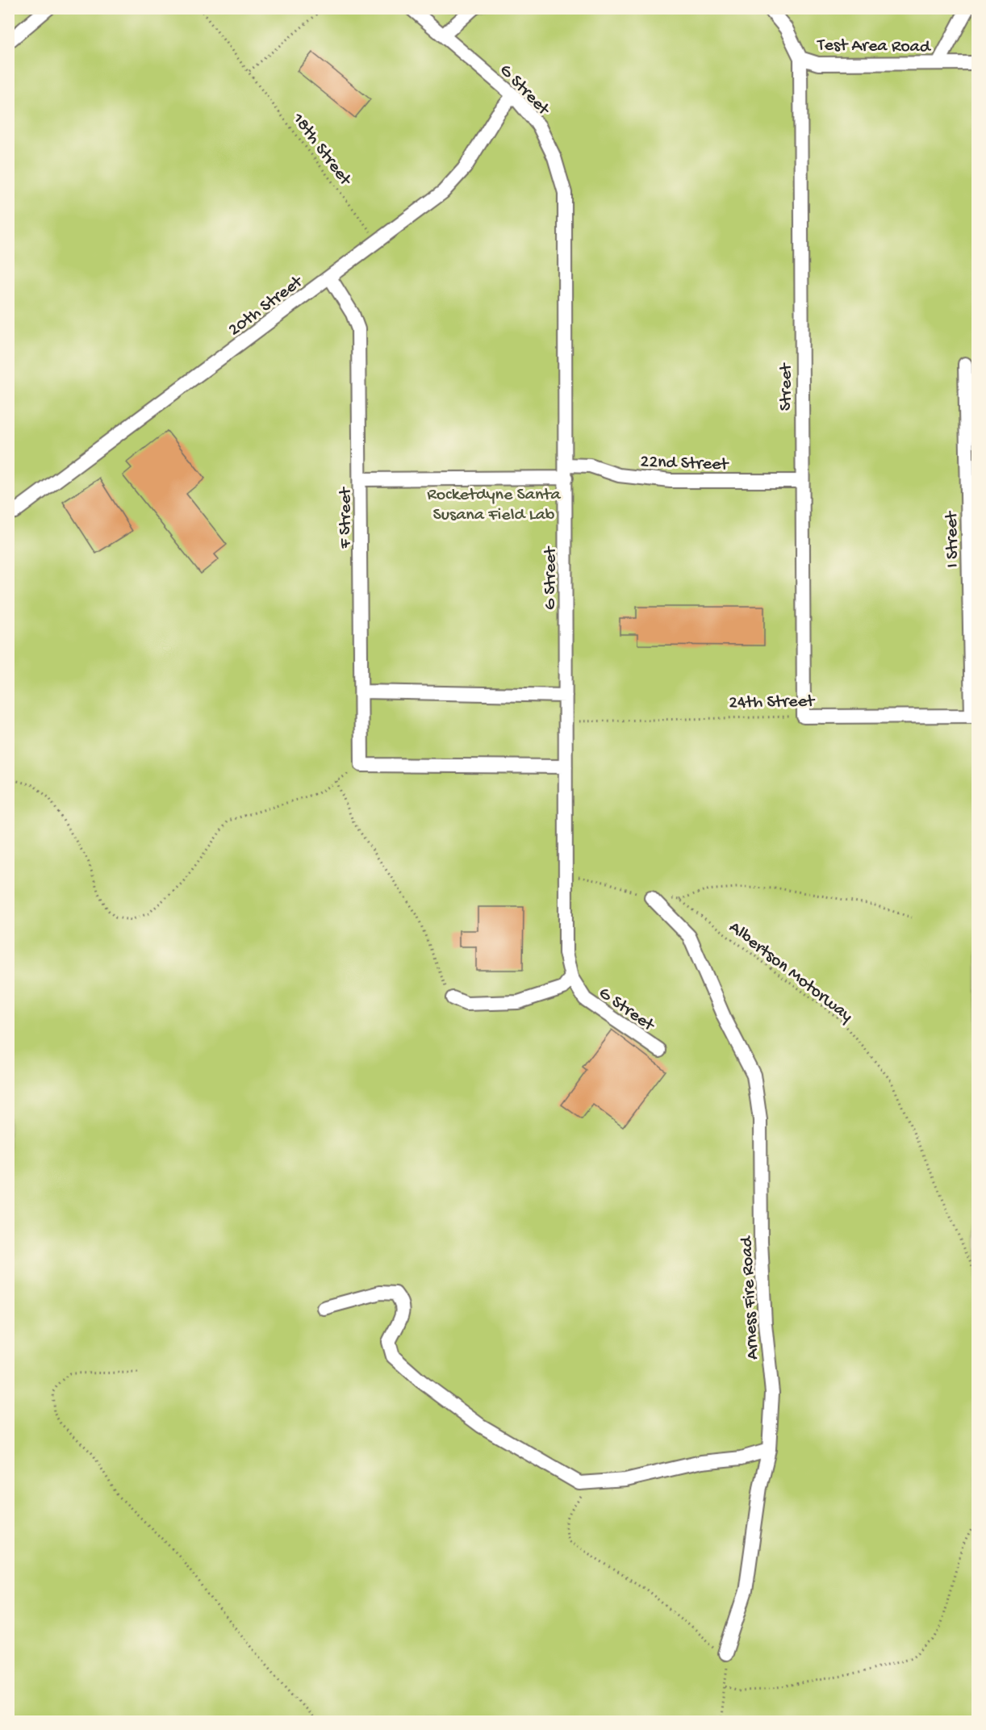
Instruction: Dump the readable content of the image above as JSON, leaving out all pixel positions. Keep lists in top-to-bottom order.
{
  "streets": {
    "lane": [
      "Test Area Road",
      "G Street",
      "20th Street",
      "Street",
      "22nd Street",
      "F Street",
      "I Street",
      "24th Street",
      "Arness Fire Road"
    ],
    "path": ["18th Street", "Albertson Motorway"]
  },
  "crossings": [
    ["Test Area Road", "Street"],
    ["G Street", "20th Street"],
    ["G Street", "22nd Street"],
    ["G Street", "24th Street"],
    ["18th Street", "20th Street"],
    ["20th Street", "F Street"],
    ["Street", "22nd Street"],
    ["Street", "24th Street"],
    ["22nd Street", "F Street"],
    ["I Street", "24th Street"]
  ],
  "parks": ["Rocketdyne Santa Susana Field Lab"]
}
